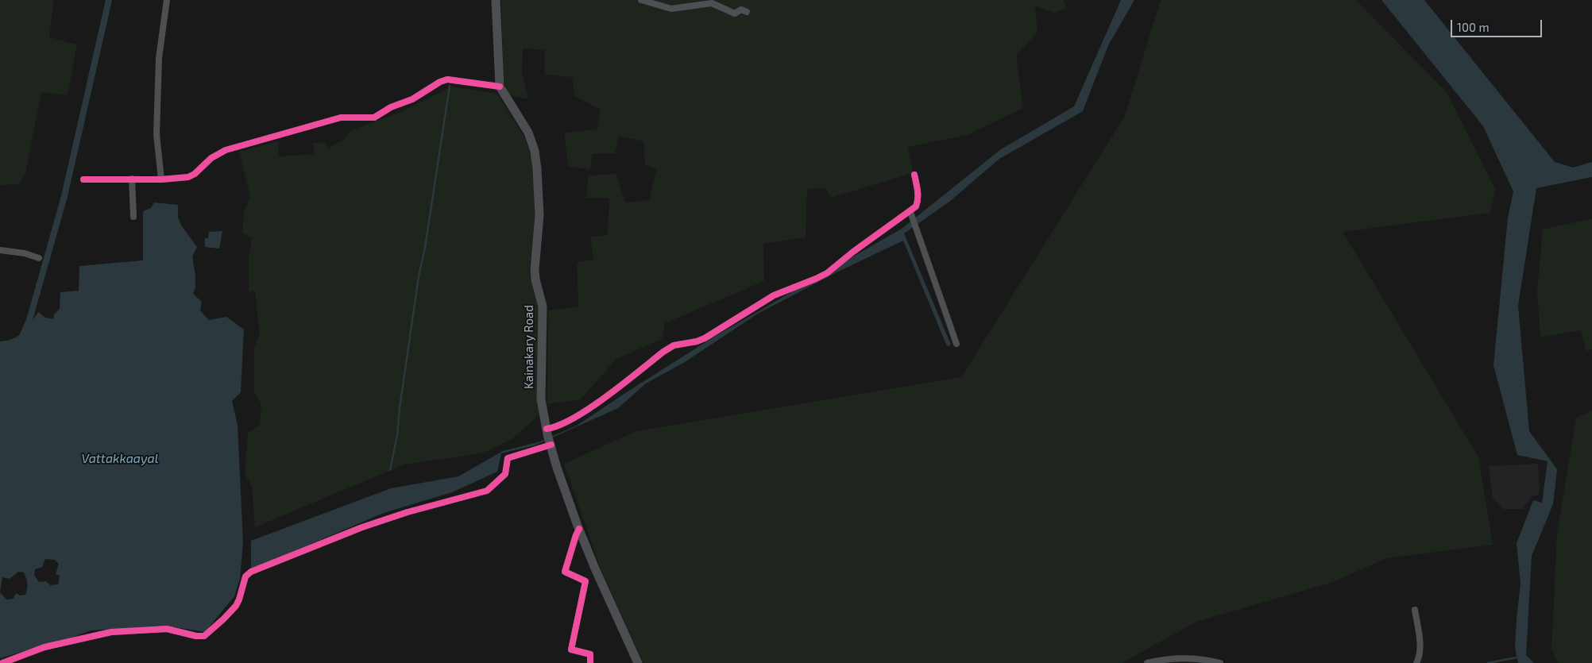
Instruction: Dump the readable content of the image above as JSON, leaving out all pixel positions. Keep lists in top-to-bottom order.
{
  "streets": {
    "main road": ["Kainakary Road"]
  },
  "water": ["Vattakkaayal"],
  "scale_bar": "100 m"
}
